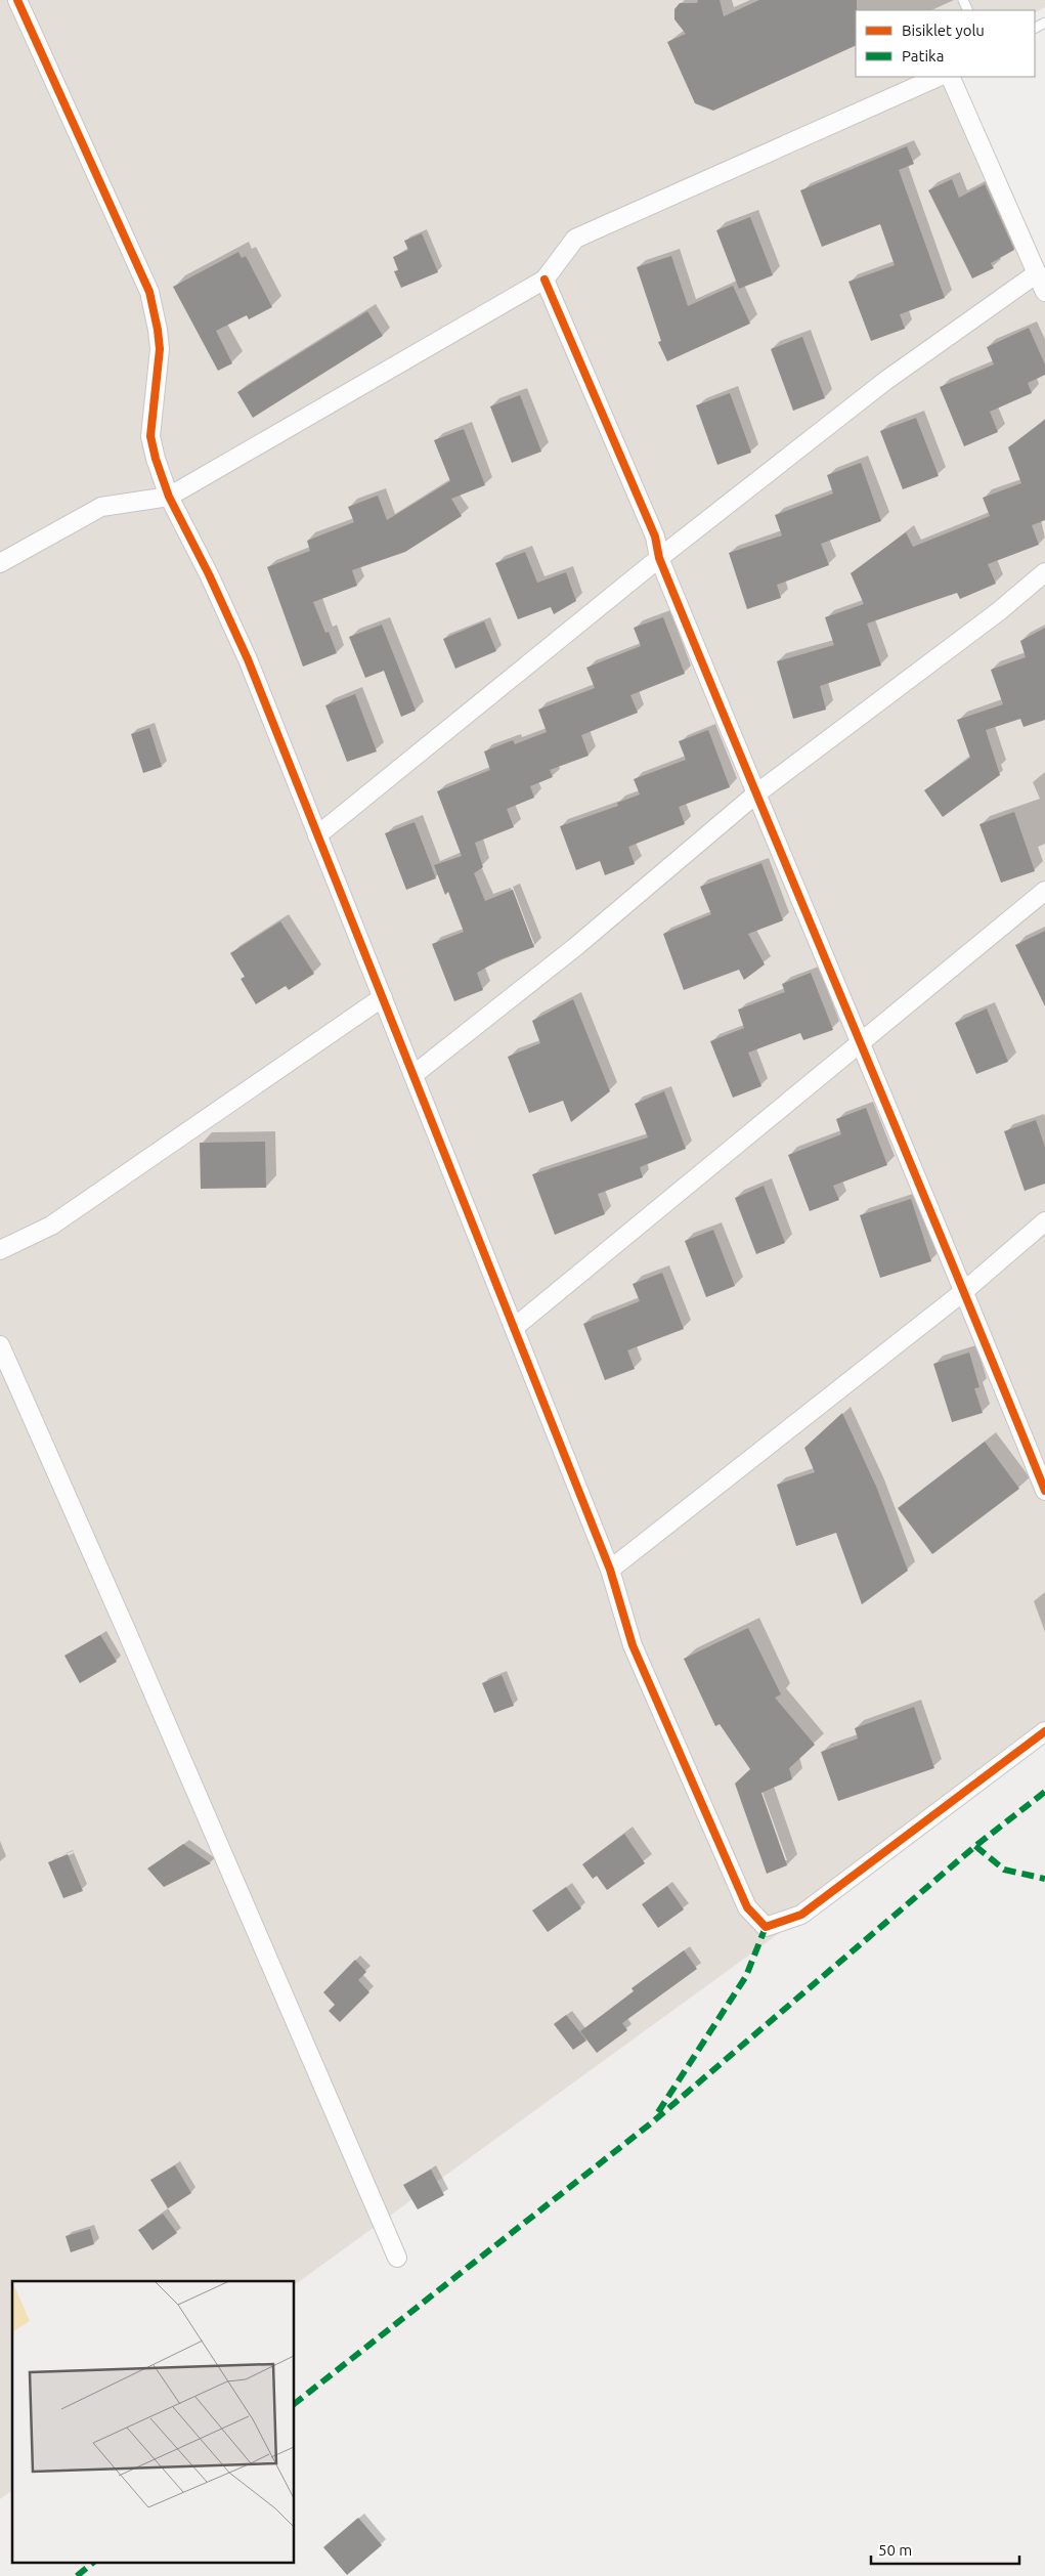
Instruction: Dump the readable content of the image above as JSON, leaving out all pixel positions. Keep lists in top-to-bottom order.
{
  "legend": ["Bisiklet yolu", "Patika"],
  "scale_bar": "50 m"
}
